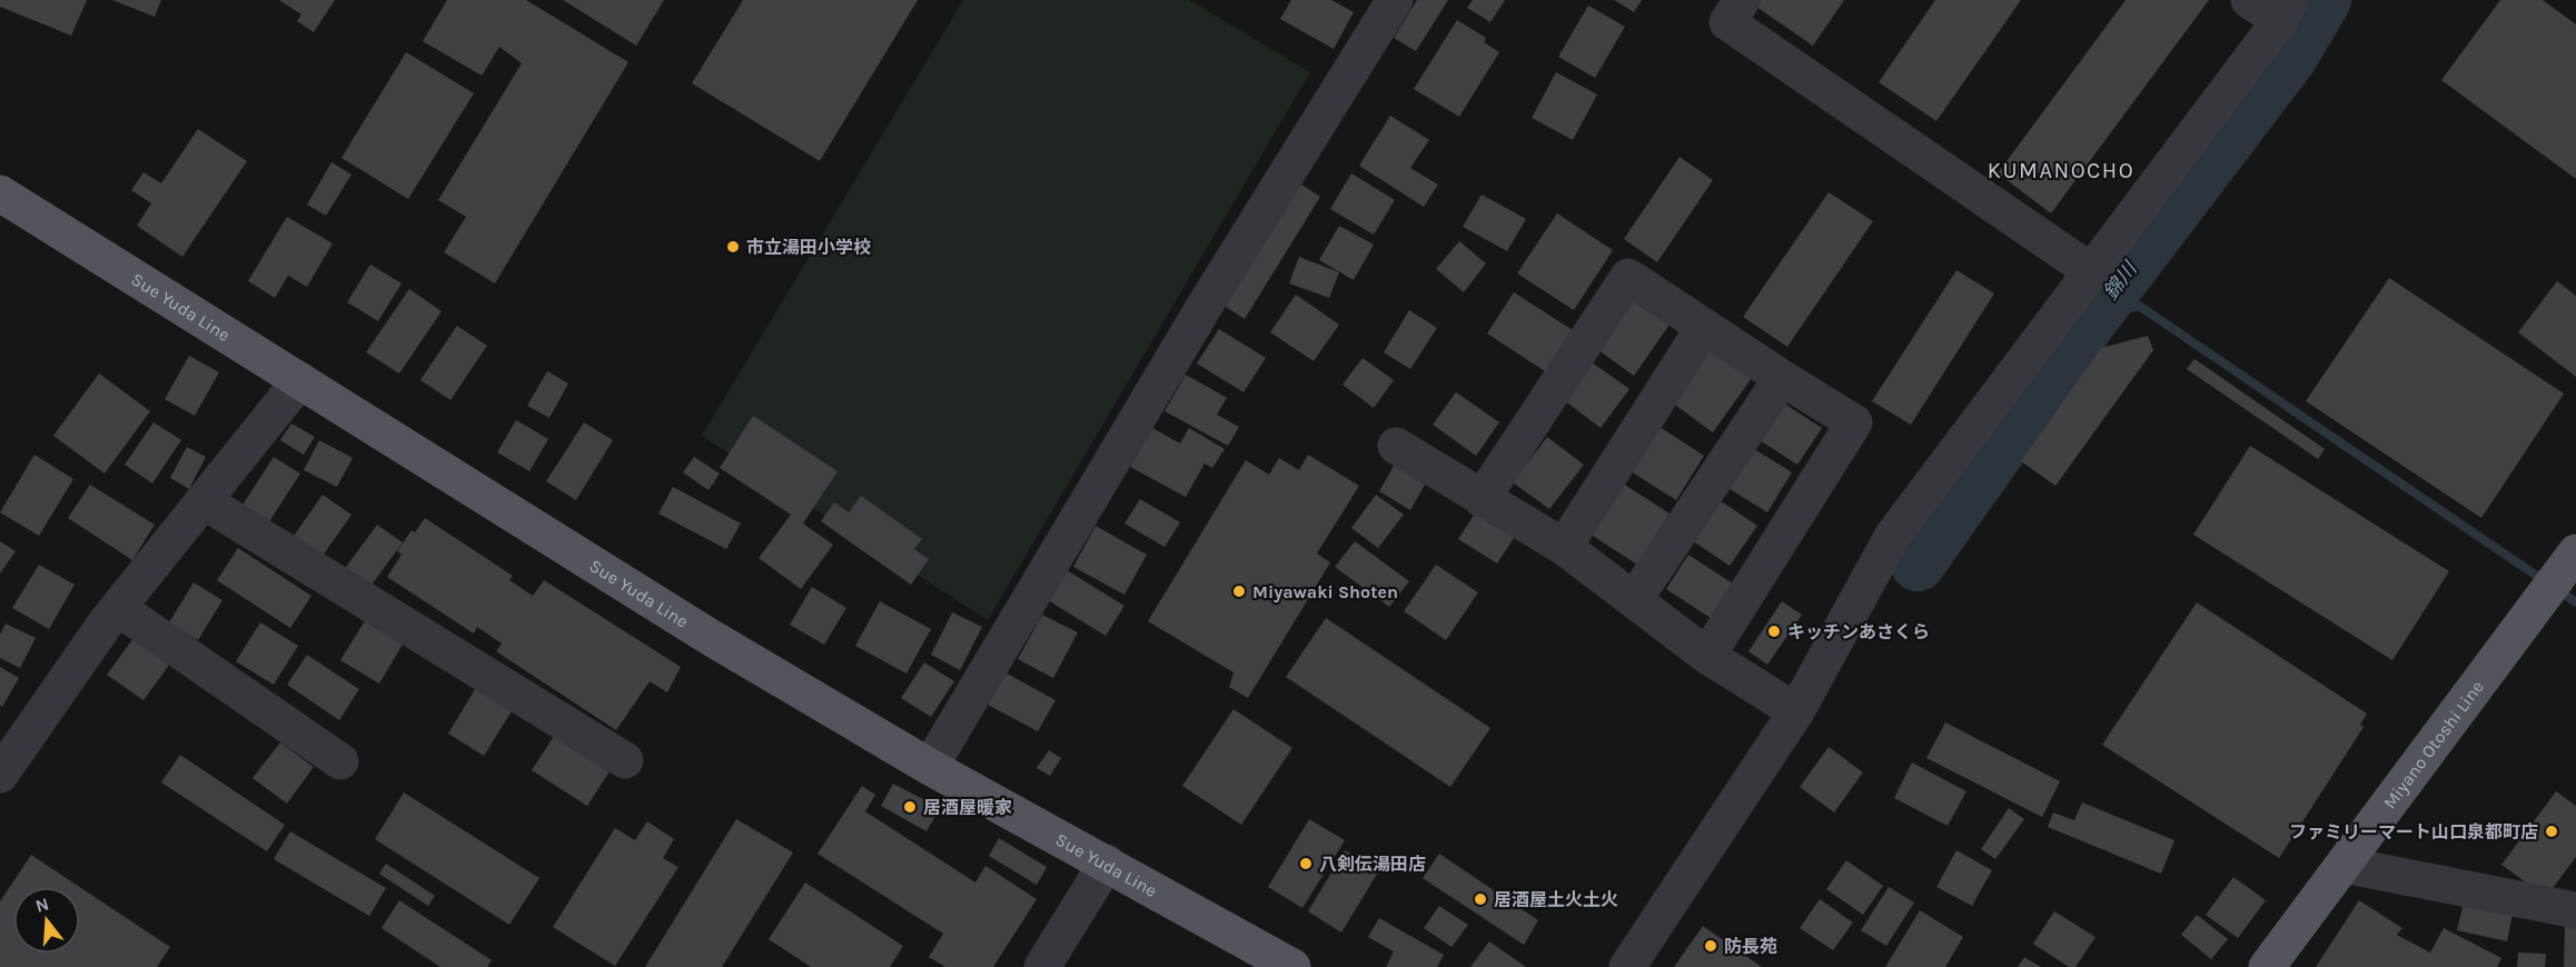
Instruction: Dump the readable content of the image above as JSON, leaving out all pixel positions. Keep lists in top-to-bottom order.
{
  "streets": {
    "main road": ["Sue Yuda Line", "Miyano Otoshi Line"]
  },
  "districts": ["KUMANOCHO"],
  "water": ["錦川"],
  "places": [
    "市立湯田小学校",
    "Miyawaki Shoten",
    "キッチンあさくら",
    "居酒屋暖家",
    "ファミリーマート山口泉都町店",
    "八剣伝湯田店",
    "居酒屋土火土火",
    "防長苑"
  ],
  "north": "top"
}
